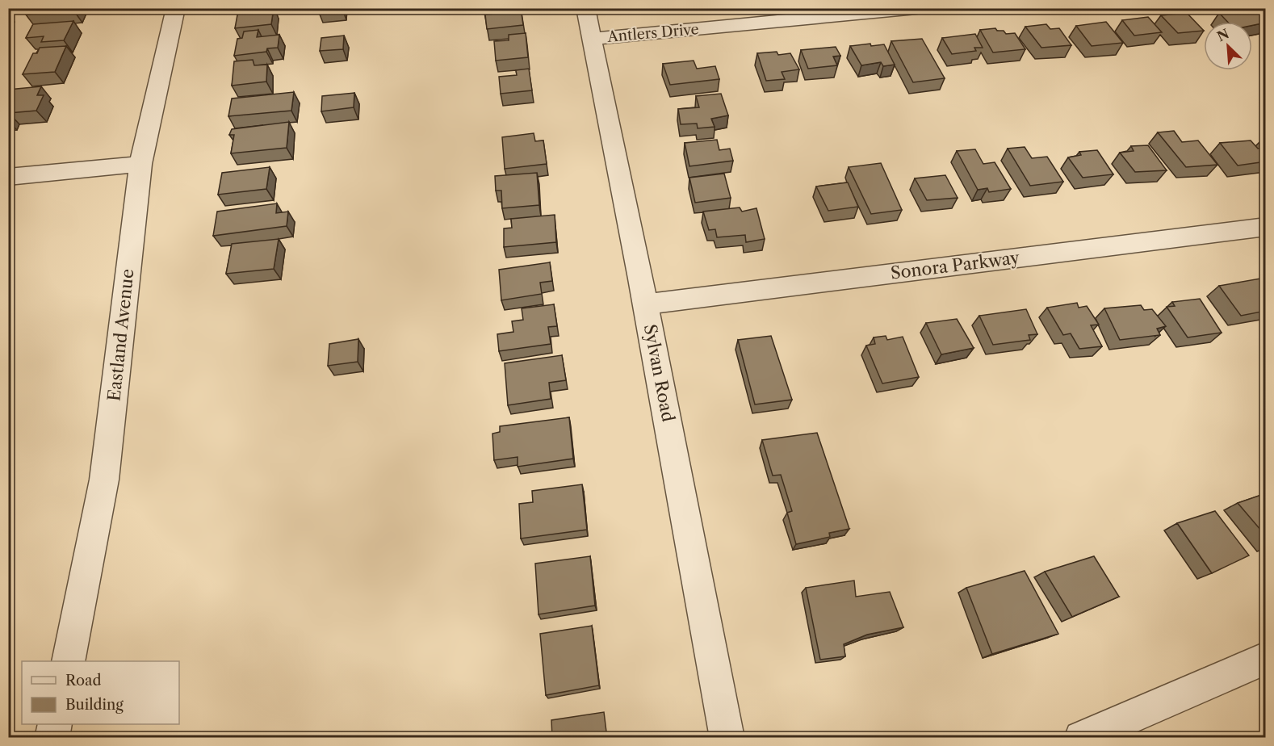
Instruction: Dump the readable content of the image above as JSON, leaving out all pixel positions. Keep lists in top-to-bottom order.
{
  "streets": {
    "street": [
      "Antlers Drive",
      "Sonora Parkway",
      "Eastland Avenue",
      "Sylvan Road"
    ]
  },
  "crossings": [
    ["Antlers Drive", "Sylvan Road"],
    ["Sonora Parkway", "Sylvan Road"]
  ],
  "legend": ["Road", "Building"],
  "north": "top left"
}
